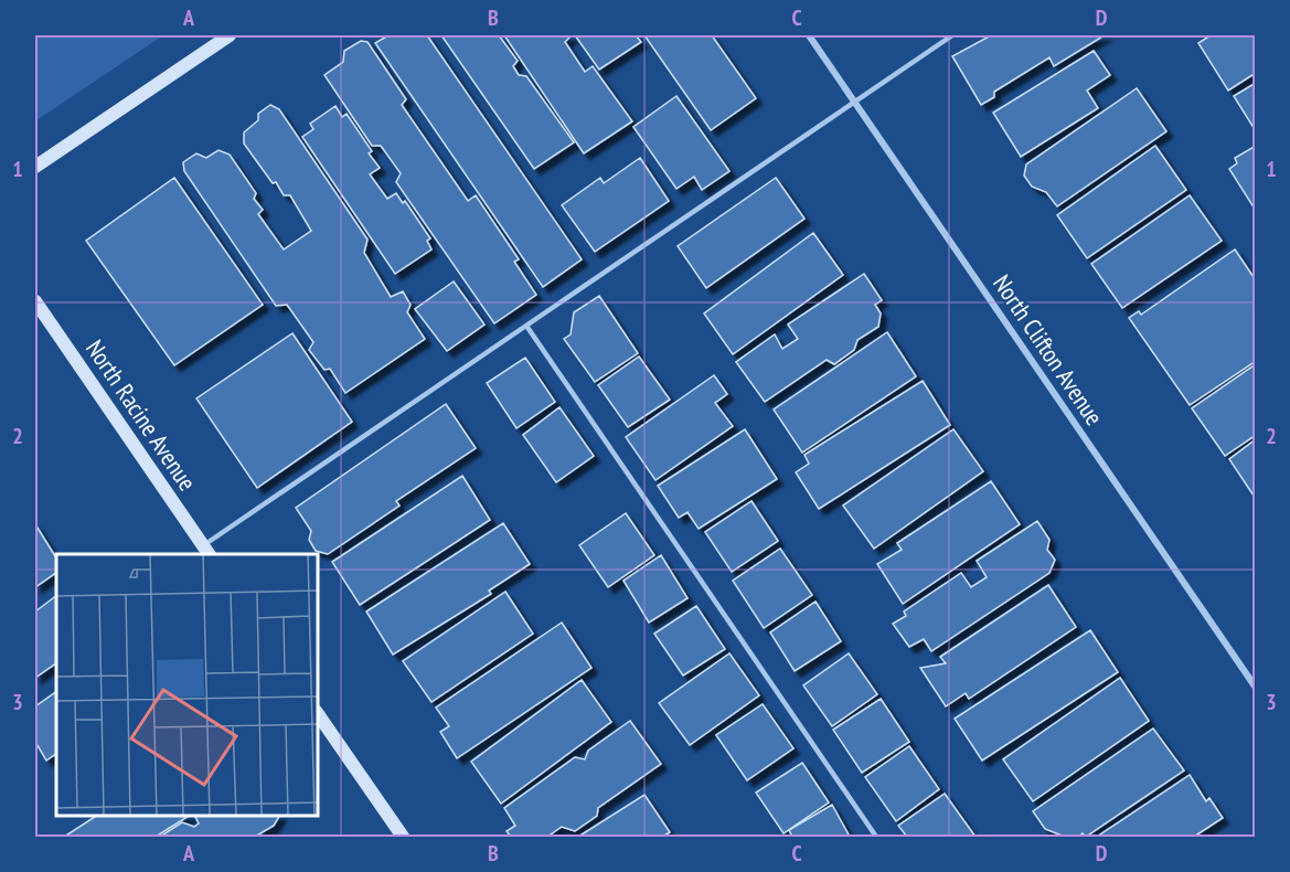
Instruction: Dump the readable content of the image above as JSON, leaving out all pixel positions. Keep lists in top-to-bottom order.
{
  "streets": {
    "street": ["North Clifton Avenue", "North Racine Avenue"]
  },
  "grid": {
    "columns": [
      "A",
      "B",
      "C",
      "D"
    ],
    "rows": ["1", "2", "3"]
  }
}
